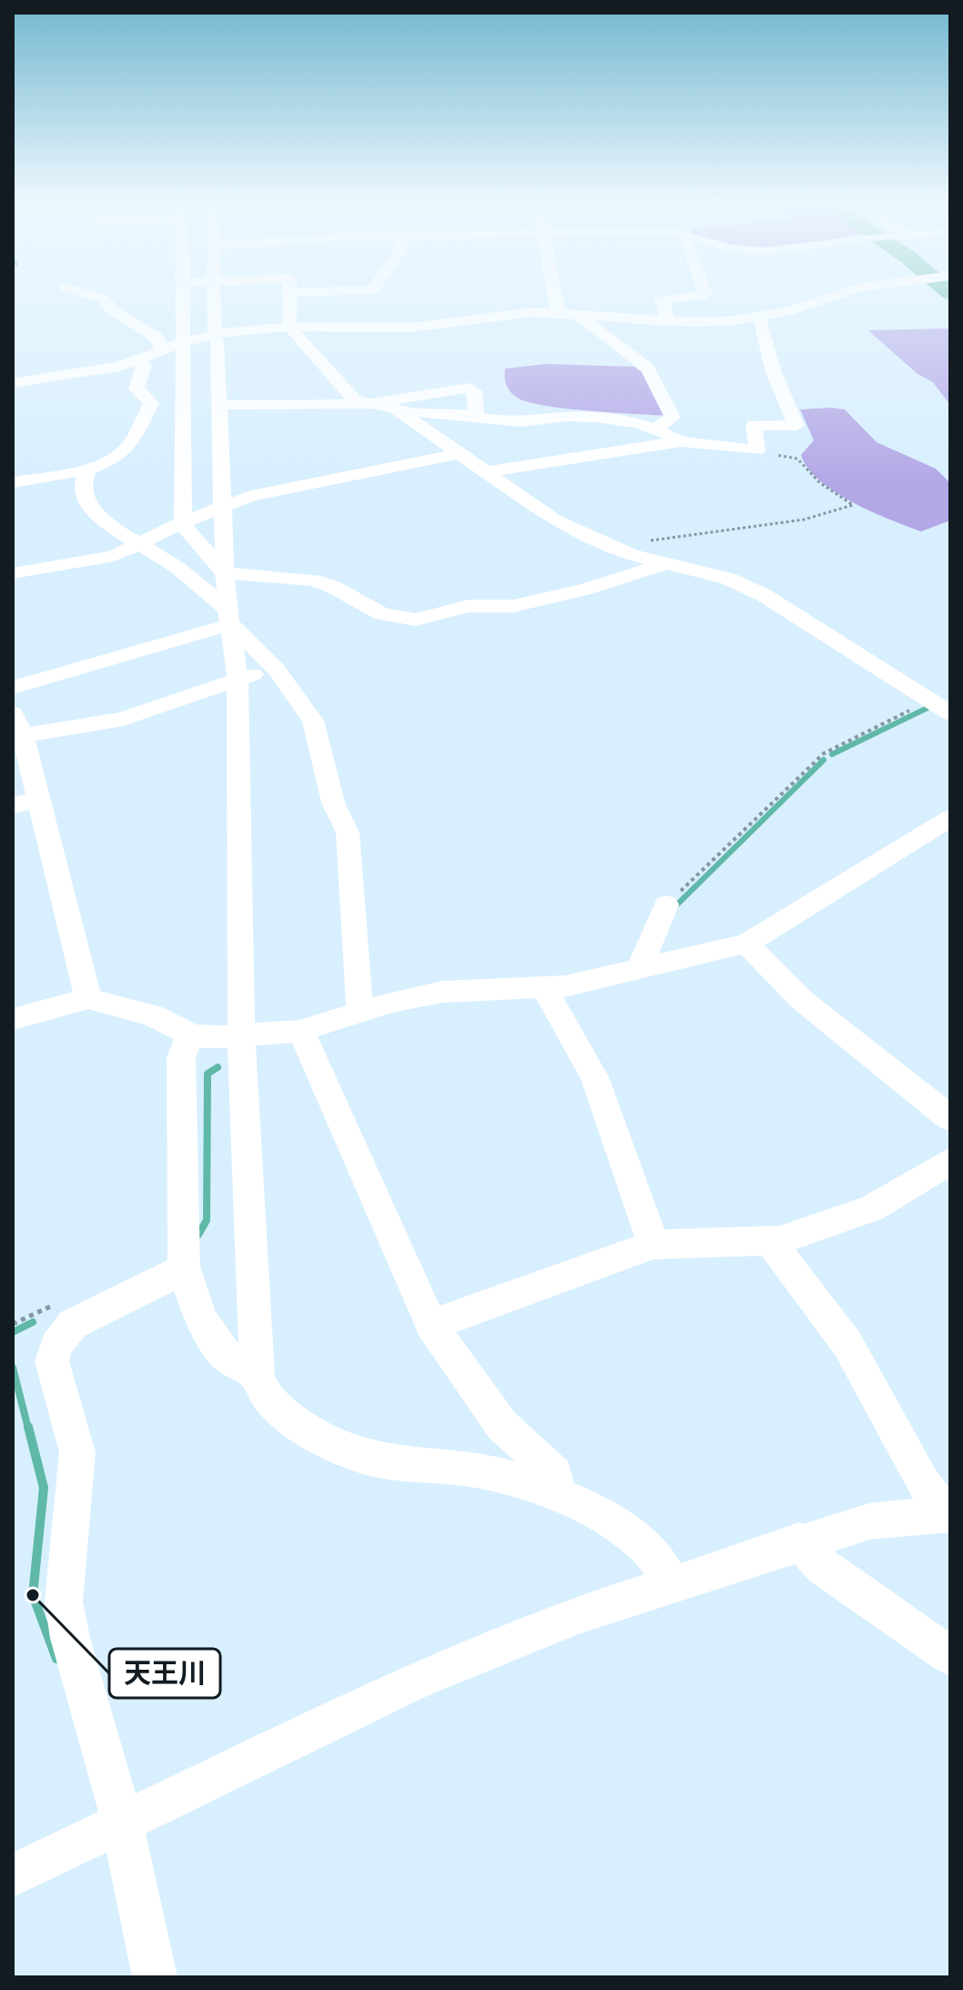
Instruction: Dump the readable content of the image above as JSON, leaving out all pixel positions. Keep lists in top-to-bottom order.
{
  "places": ["天王川"]
}
